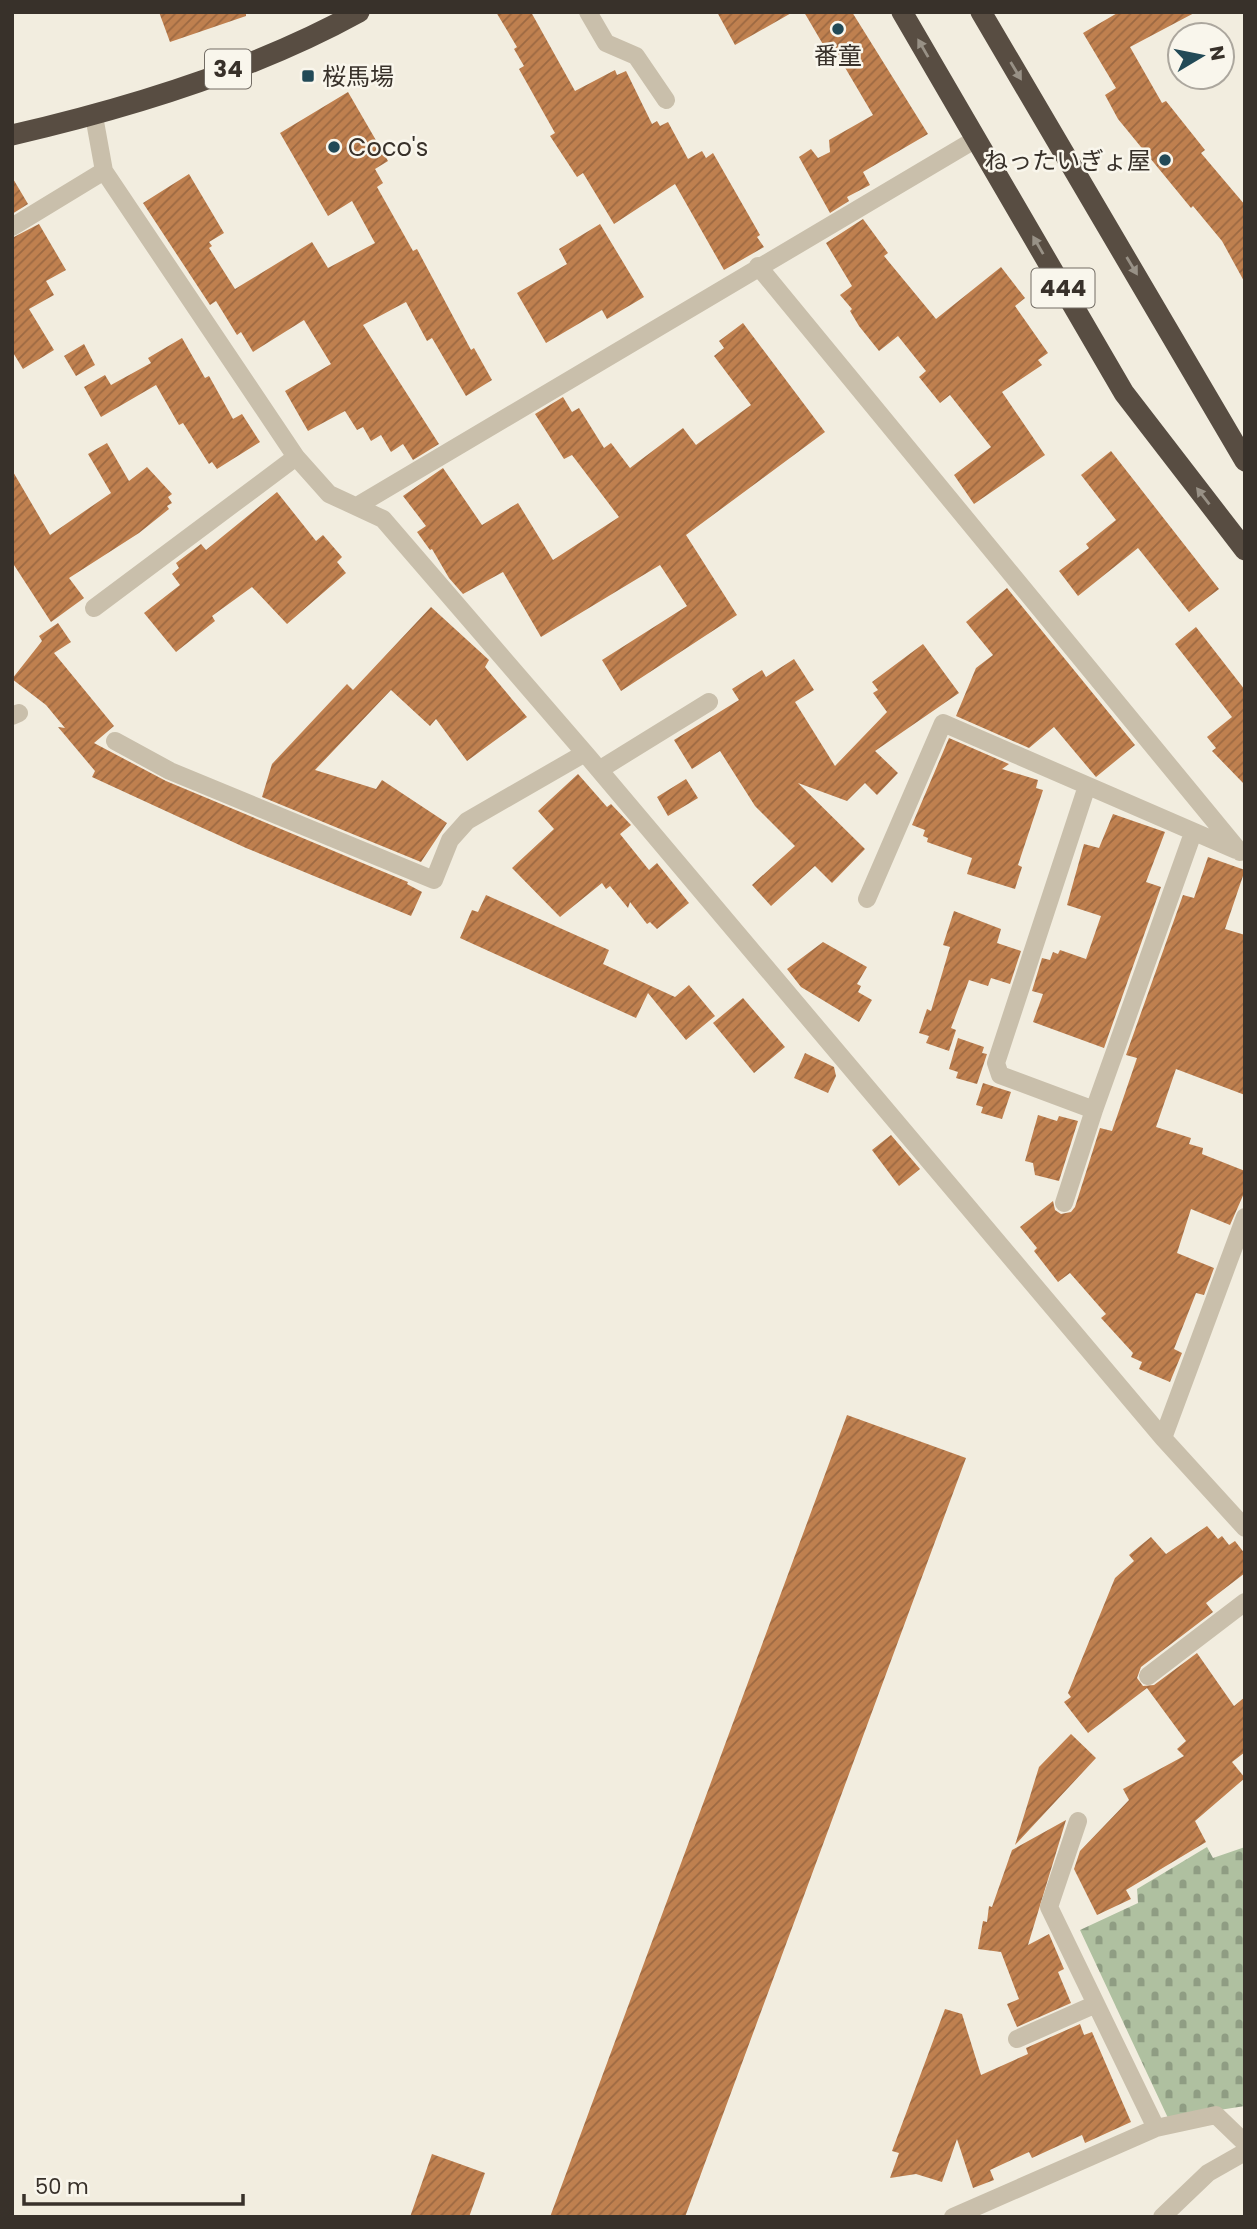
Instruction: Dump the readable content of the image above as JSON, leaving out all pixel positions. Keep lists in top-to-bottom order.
{
  "streets": {
    "highway": ["34", "444"]
  },
  "places": {
    "other": ["番童", "Coco's", "ねったいぎょ屋"],
    "transit": ["桜馬場"]
  },
  "scale_bar": "50 m",
  "north": "right"
}
